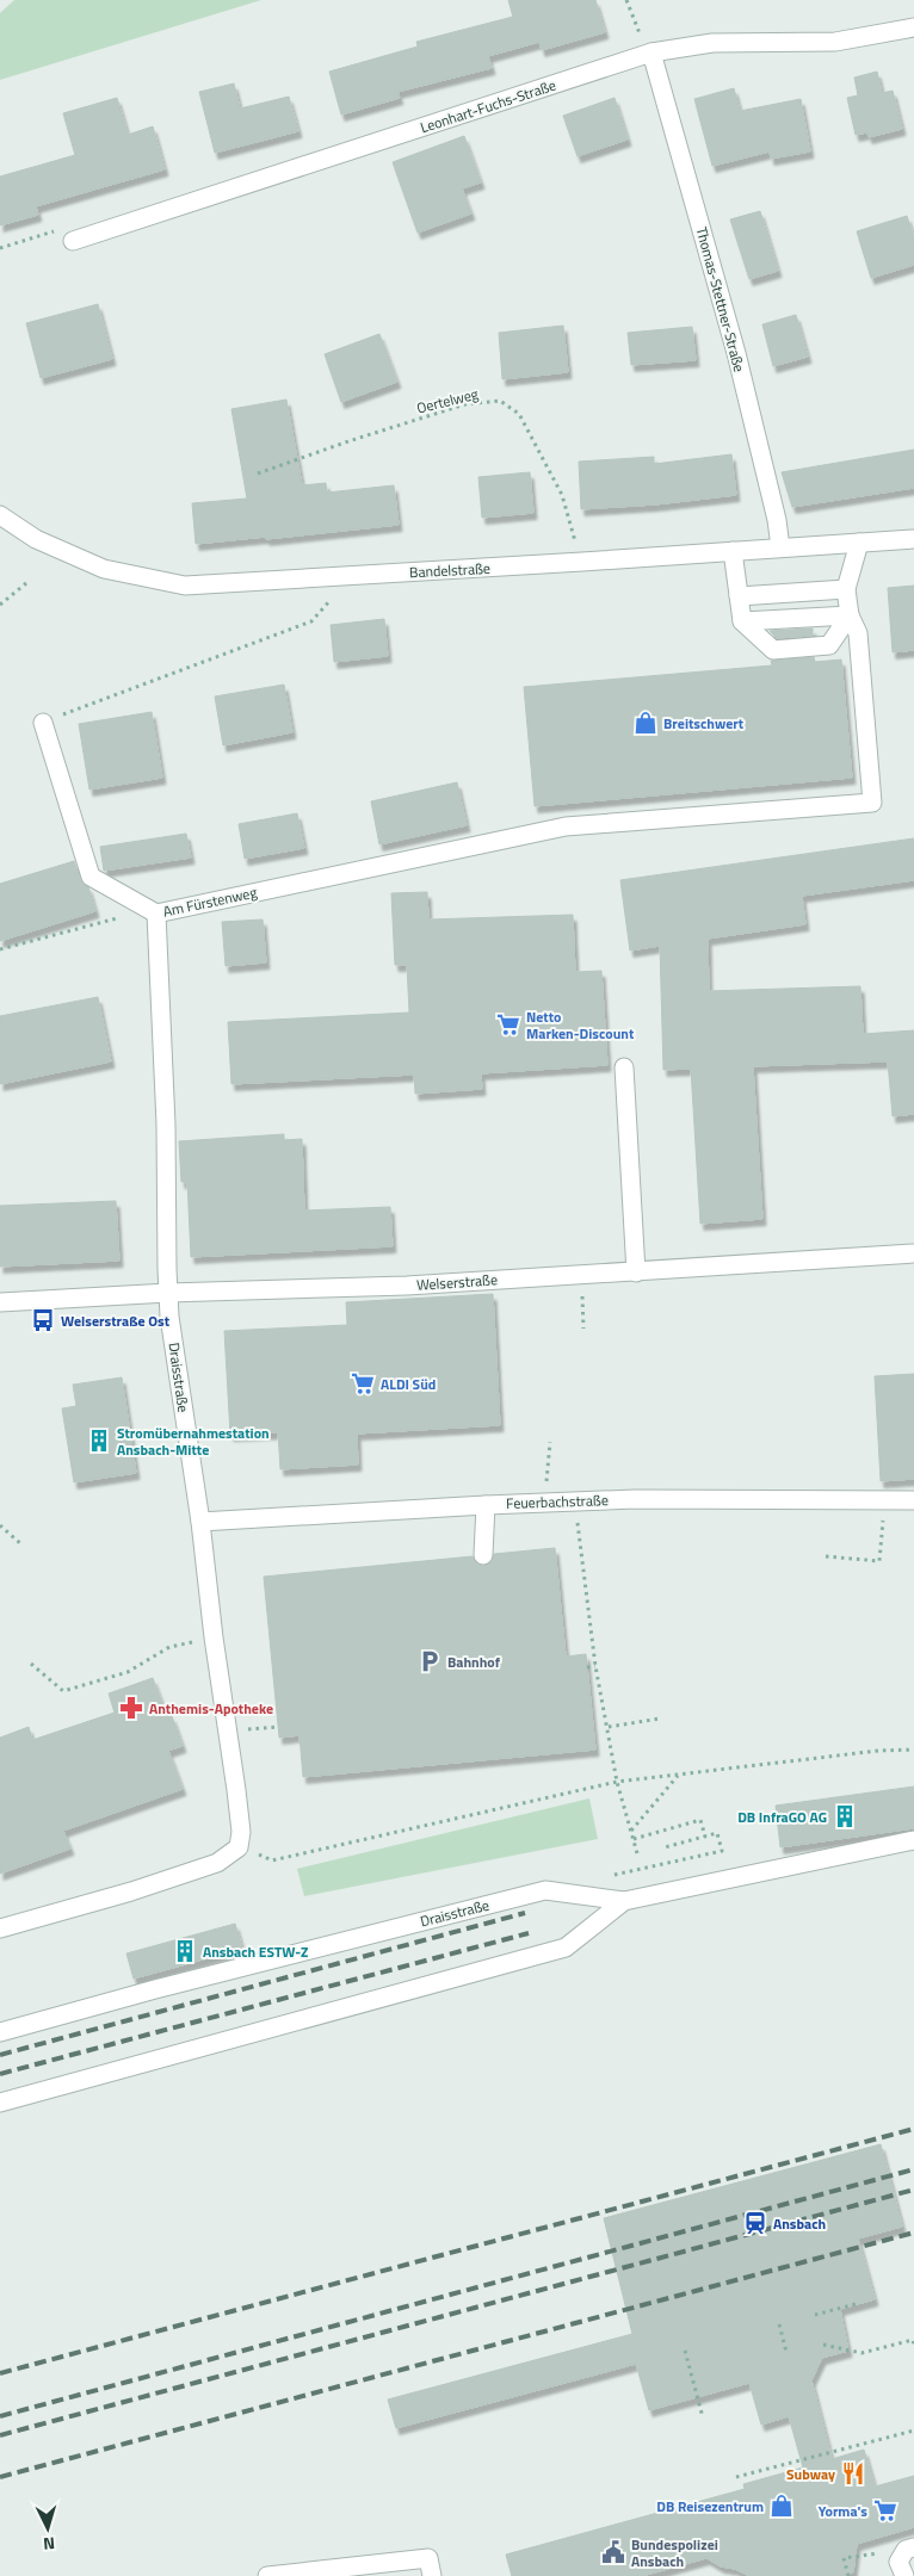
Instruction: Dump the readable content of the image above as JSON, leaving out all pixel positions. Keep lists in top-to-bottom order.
{
  "streets": {
    "street": [
      "Leonhart-Fuchs-Straße",
      "Thomas-Stettner-Straße",
      "Bandelstraße",
      "Am Fürstenweg",
      "Welserstraße",
      "Draisstraße",
      "Feuerbachstraße"
    ],
    "path": ["Oertelweg"]
  },
  "crossings": [
    ["Leonhart-Fuchs-Straße", "Thomas-Stettner-Straße"],
    ["Thomas-Stettner-Straße", "Bandelstraße"],
    ["Oertelweg", "Bandelstraße"],
    ["Am Fürstenweg", "Welserstraße"],
    ["Am Fürstenweg", "Draisstraße"],
    ["Welserstraße", "Draisstraße"],
    ["Draisstraße", "Feuerbachstraße"]
  ],
  "places": {
    "shop": ["Breitschwert", "DB Reisezentrum"],
    "supermarket": ["Netto Marken-Discount", "ALDI Süd", "Yorma's"],
    "bus stop": ["Welserstraße Ost"],
    "building": ["Stromübernahmestation Ansbach-Mitte", "DB InfraGO AG", "Ansbach ESTW-Z"],
    "parking": ["Bahnhof"],
    "pharmacy": ["Anthemis-Apotheke"],
    "station": ["Ansbach"],
    "restaurant": ["Subway"],
    "public building": ["Bundespolizei Ansbach"]
  },
  "north": "bottom"
}
